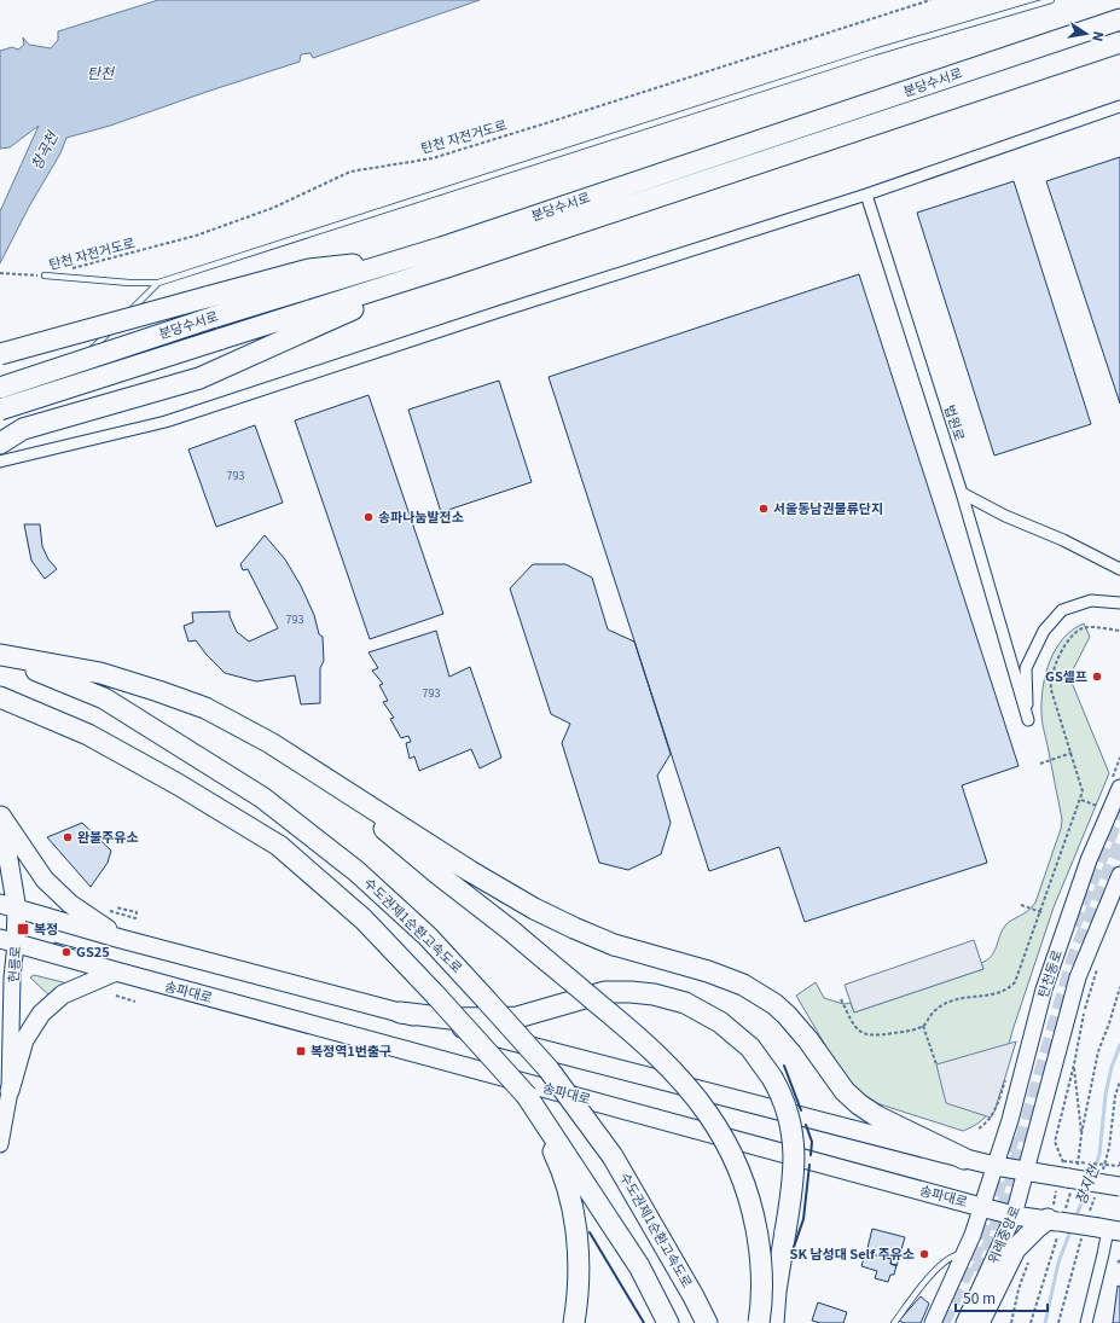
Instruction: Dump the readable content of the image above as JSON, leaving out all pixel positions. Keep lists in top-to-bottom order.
{
  "streets": {
    "highway": ["분당수서로", "수도권제1순환고속도로"],
    "main road": [
      "헌릉로",
      "탄천동로",
      "송파대로",
      "위례중앙로"
    ],
    "street": ["법원로"],
    "path": ["탄천 자전거도로"]
  },
  "crossings": [
    ["헌릉로", "송파대로"],
    ["송파대로", "위례중앙로"]
  ],
  "water": ["탄천", "창곡천", "장지천"],
  "places": {
    "other": [
      "서울동남권물류단지",
      "송파나눔발전소",
      "GS셀프",
      "완불주유소",
      "GS25",
      "SK 남성대 Self 주유소"
    ],
    "transit": ["복정", "복정역1번출구"]
  },
  "house_numbers": ["793", "793", "793"],
  "scale_bar": "50 m",
  "north": "right"
}
